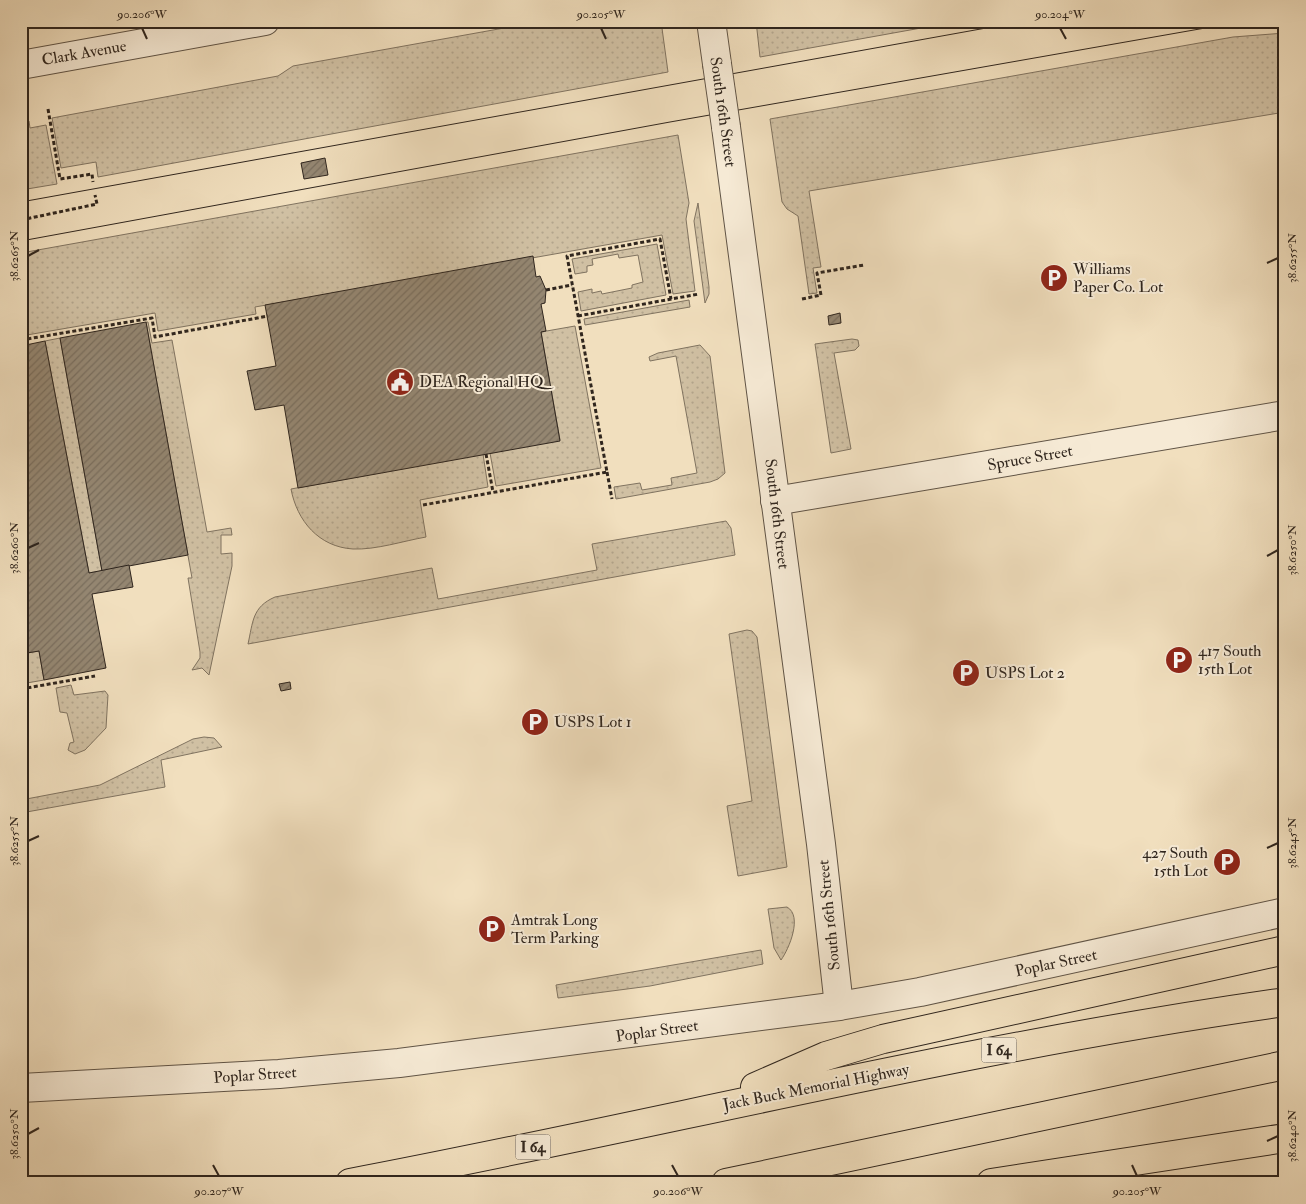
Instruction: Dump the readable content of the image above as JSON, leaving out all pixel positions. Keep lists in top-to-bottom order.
{
  "streets": {
    "highway": ["I 64", "Jack Buck Memorial Highway"],
    "street": [
      "Clark Avenue",
      "South 16th Street",
      "Spruce Street",
      "Poplar Street"
    ]
  },
  "crossings": [
    ["South 16th Street", "Spruce Street"],
    ["South 16th Street", "Poplar Street"]
  ],
  "places": {
    "parking": [
      "Williams Paper Co. Lot",
      "417 South 15th Lot",
      "USPS Lot 2",
      "USPS Lot 1",
      "427 South 15th Lot",
      "Amtrak Long Term Parking"
    ],
    "public building": ["DEA Regional HQ"]
  },
  "coordinates": [
    "90.206°W",
    "90.205°W",
    "90.204°W",
    "38.6265°N",
    "38.6255°N",
    "38.6260°N",
    "38.6250°N",
    "38.6245°N",
    "38.6240°N",
    "90.207°W"
  ]
}
